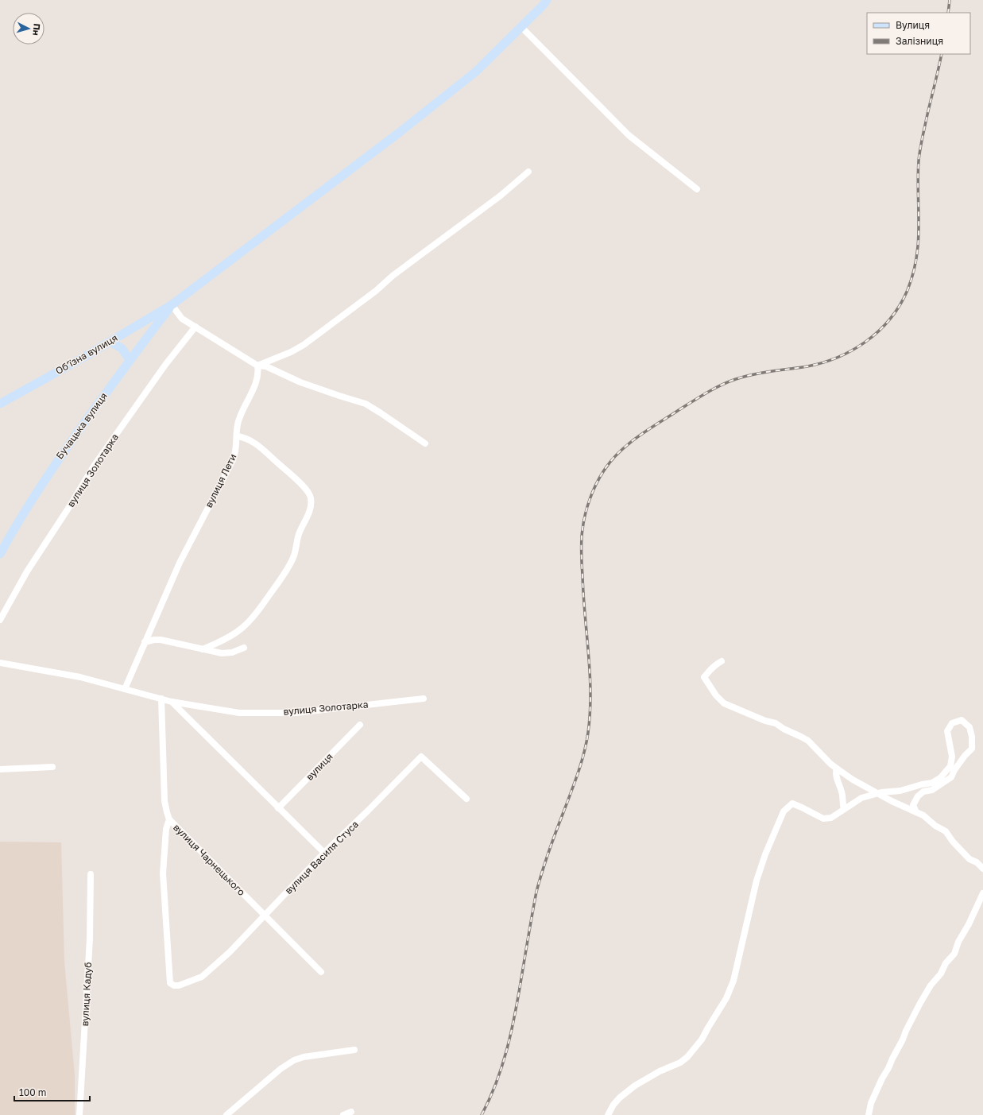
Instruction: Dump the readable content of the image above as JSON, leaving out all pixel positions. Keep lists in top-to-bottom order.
{
  "streets": {
    "main road": ["Обʼїзна вулиця", "Бучацька вулиця"],
    "street": [
      "вулиця Золотарка",
      "вулиця Лети",
      "вулиця",
      "вулиця Василя Стуса",
      "вулиця Чарнецького",
      "вулиця Кадуб"
    ]
  },
  "crossings": [
    ["Обʼїзна вулиця", "Бучацька вулиця"],
    ["вулиця Золотарка", "вулиця Лети"],
    ["вулиця Золотарка", "вулиця"],
    ["вулиця Золотарка", "вулиця Василя Стуса"],
    ["вулиця Золотарка", "вулиця Чарнецького"],
    ["вулиця Василя Стуса", "вулиця Чарнецького"]
  ],
  "legend": ["Вулиця", "Залізниця"],
  "scale_bar": "100 m",
  "north": "right"
}
